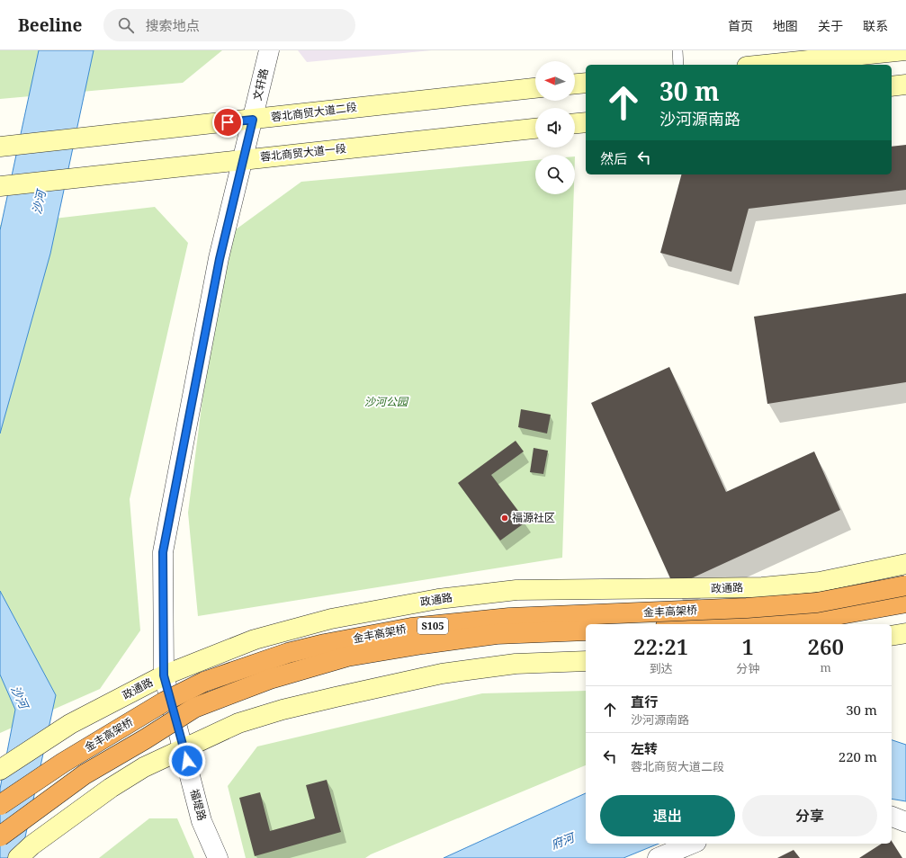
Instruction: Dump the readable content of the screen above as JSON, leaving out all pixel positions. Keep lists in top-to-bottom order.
{
  "streets": {
    "highway": ["金丰高架桥", "S105"],
    "main road": ["蓉北商贸大道二段", "蓉北商贸大道一段", "政通路"],
    "street": ["文轩路", "福堤路"]
  },
  "crossings": [
    ["文轩路", "蓉北商贸大道二段"],
    ["文轩路", "蓉北商贸大道一段"],
    ["文轩路", "政通路"],
    ["文轩路", "福堤路"],
    ["政通路", "福堤路"]
  ],
  "water": ["沙河", "府河"],
  "parks": ["沙河公园"],
  "places": ["福源社区"],
  "north": "left",
  "page": {
    "header": "Beeline",
    "search": "搜索地点",
    "nav": [
      "首页",
      "地图",
      "关于",
      "联系"
    ],
    "turn": ["30 m", "沙河源南路"],
    "then": "然后",
    "eta": [
      "22:21",
      "到达",
      "1",
      "分钟",
      "260",
      "m"
    ],
    "list": [
      {
        "name": "直行",
        "note": "沙河源南路",
        "value": "30 m"
      },
      {
        "name": "左转",
        "note": "蓉北商贸大道二段",
        "value": "220 m"
      }
    ],
    "buttons": ["退出", "分享"]
  }
}
